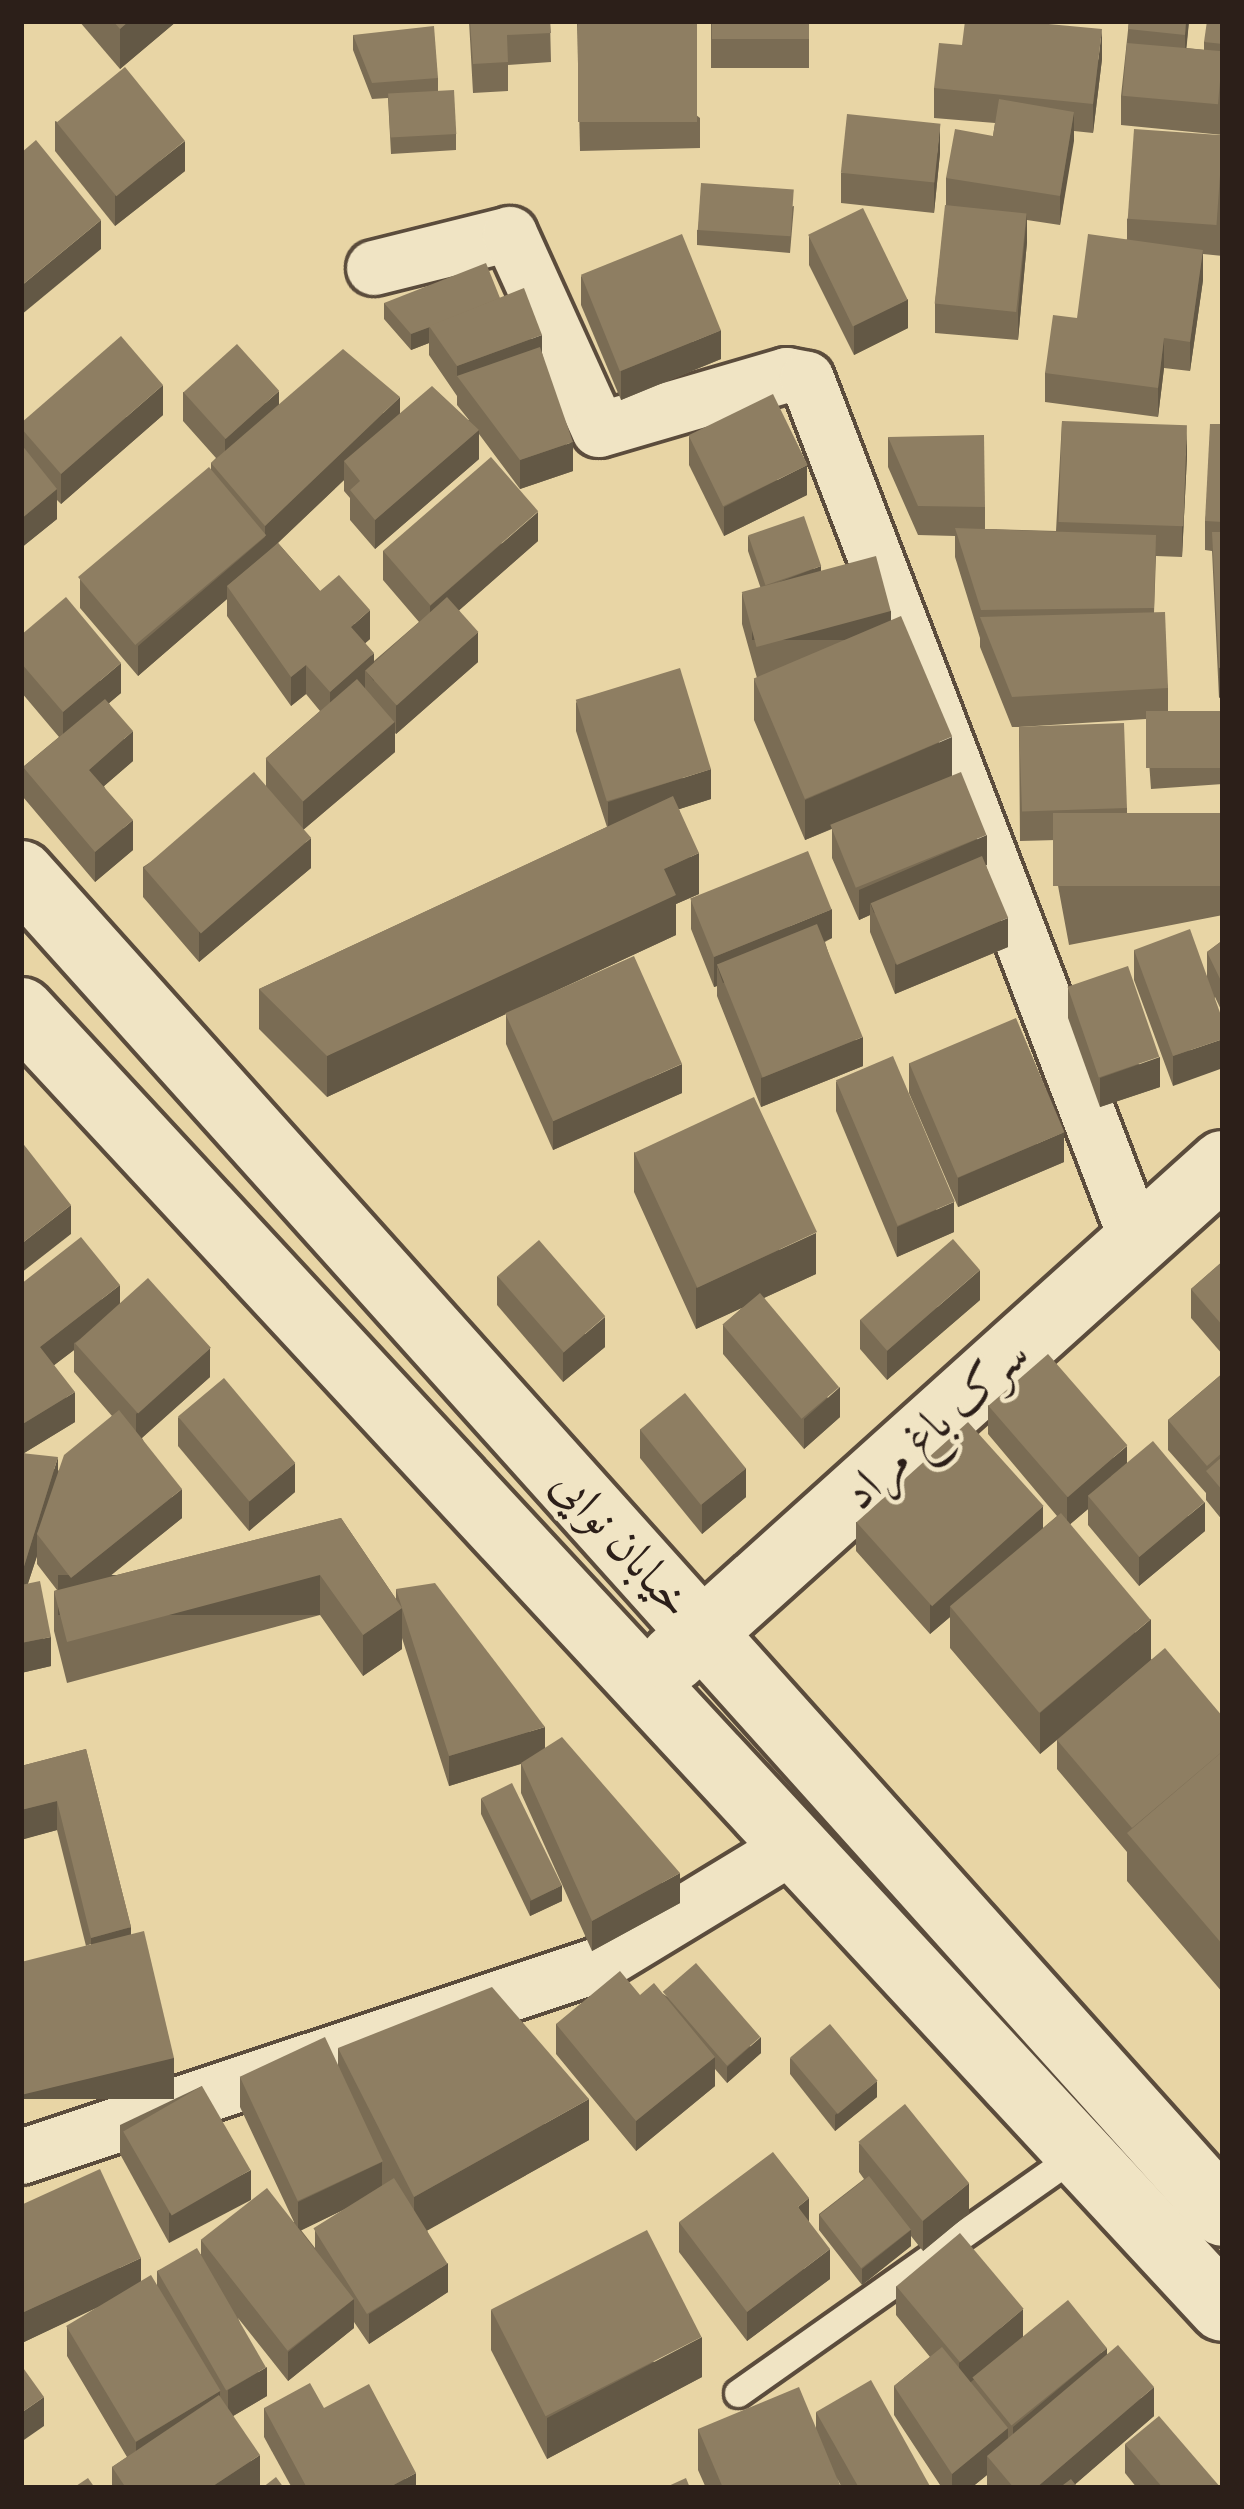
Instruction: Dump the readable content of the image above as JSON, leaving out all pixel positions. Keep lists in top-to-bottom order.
{
  "streets": {
    "street": ["سرک باغ مراد", "خیابان نوایی"]
  },
  "crossings": [
    ["سرک باغ مراد", "خیابان نوایی"]
  ]
}
